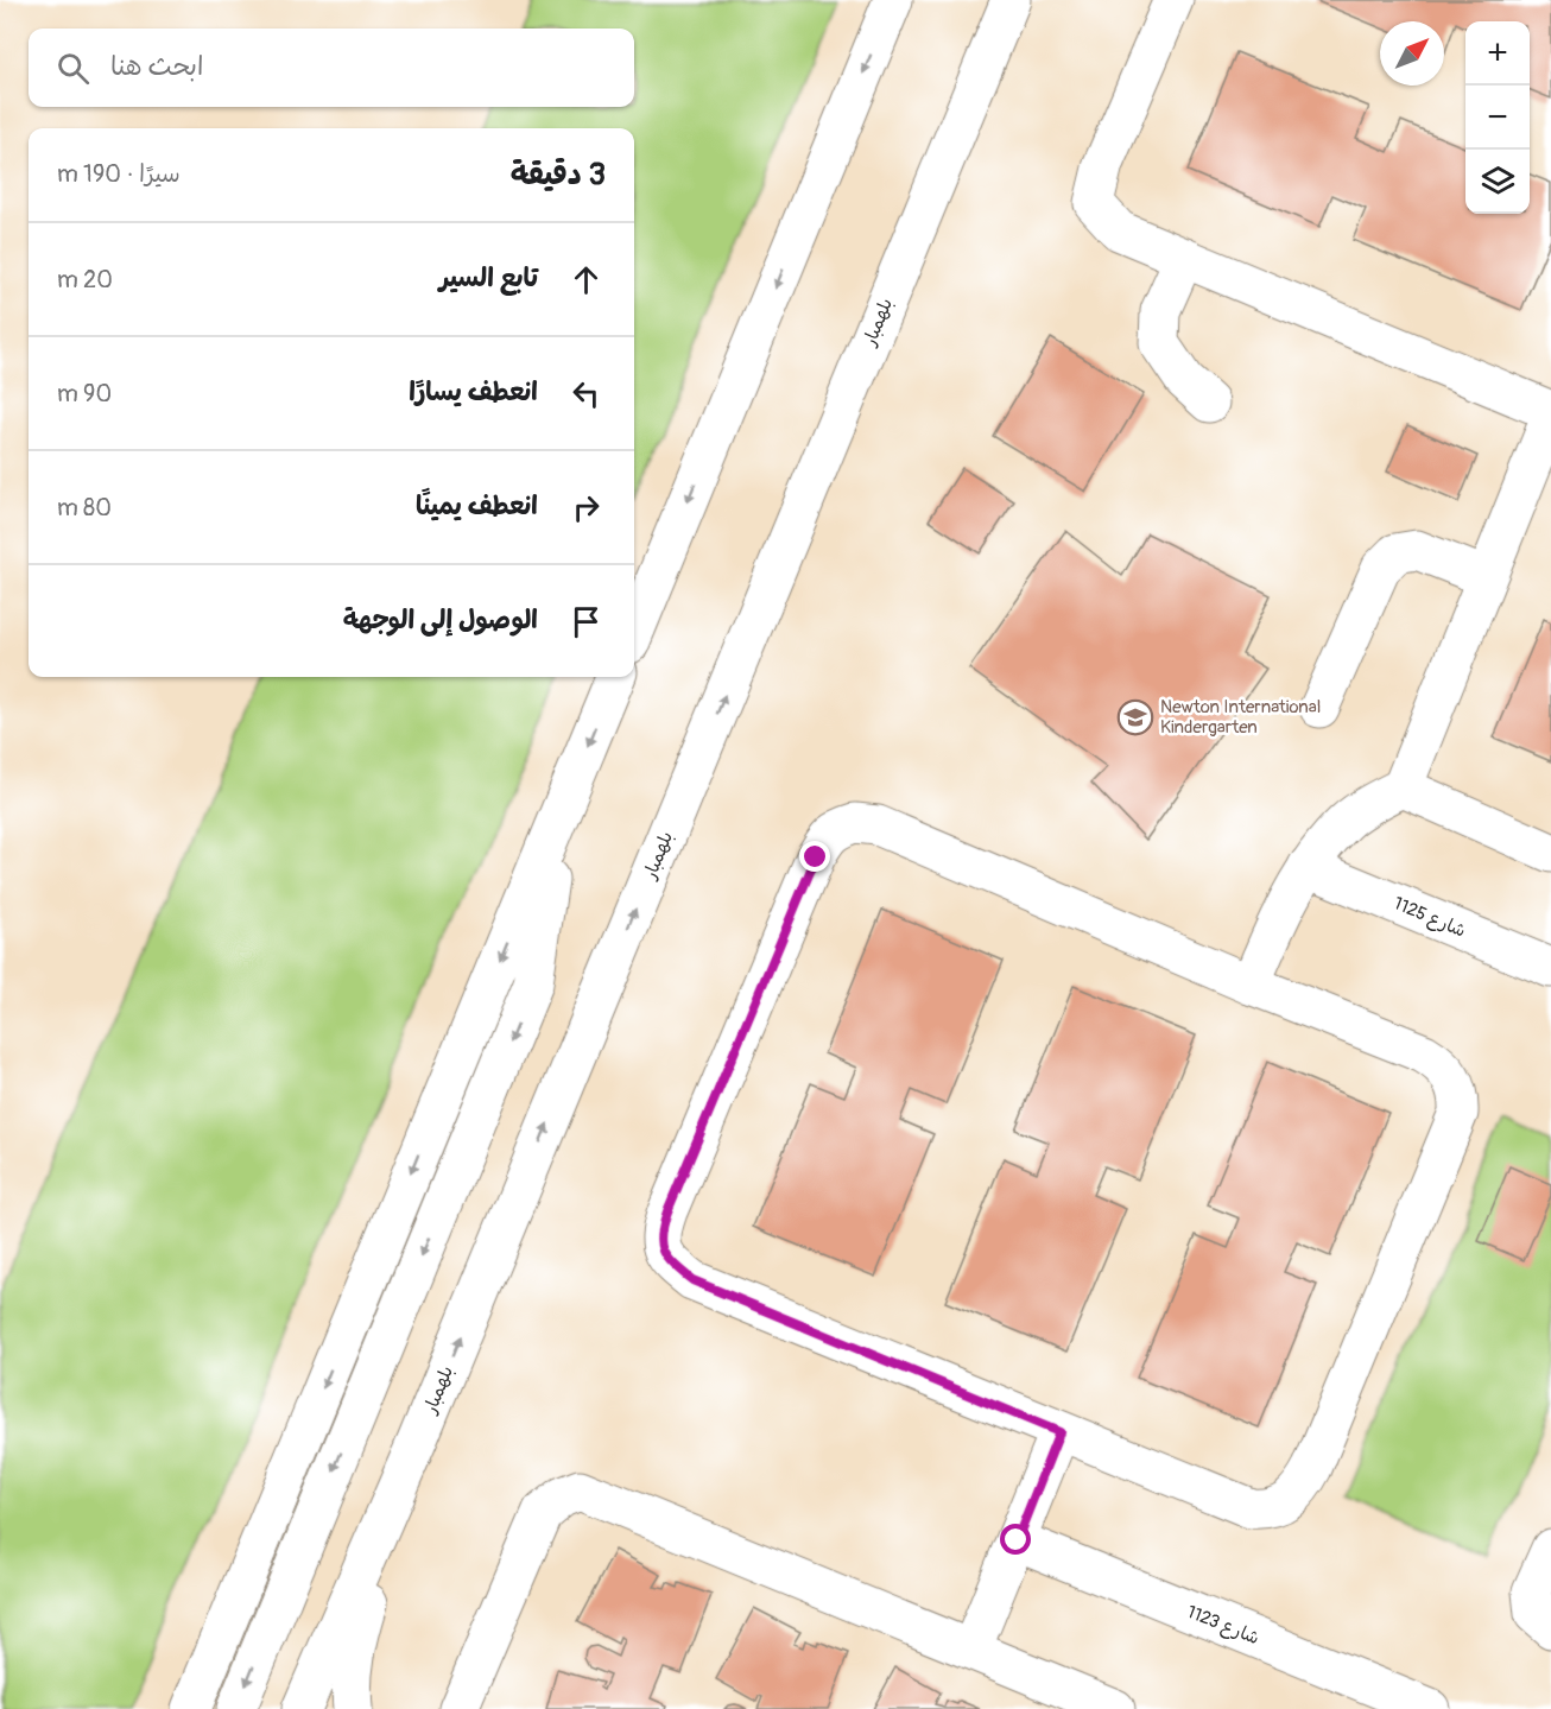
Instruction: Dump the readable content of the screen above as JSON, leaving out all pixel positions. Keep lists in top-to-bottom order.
{
  "streets": {
    "street": ["بلهمبار", "شارع 1125", "شارع 1123"]
  },
  "places": {
    "school or university": ["Newton International Kindergarten"]
  },
  "north": "top right",
  "page": {
    "map_buttons": ["+", "−"],
    "search": "ابحث هنا",
    "heading": ["3 دقيقة", "سيرًا · 190 m"],
    "list": [
      ["تابع السير", "20 m"],
      ["انعطف يسارًا", "90 m"],
      ["انعطف يمينًا", "80 m"],
      "الوصول إلى الوجهة"
    ]
  }
}
